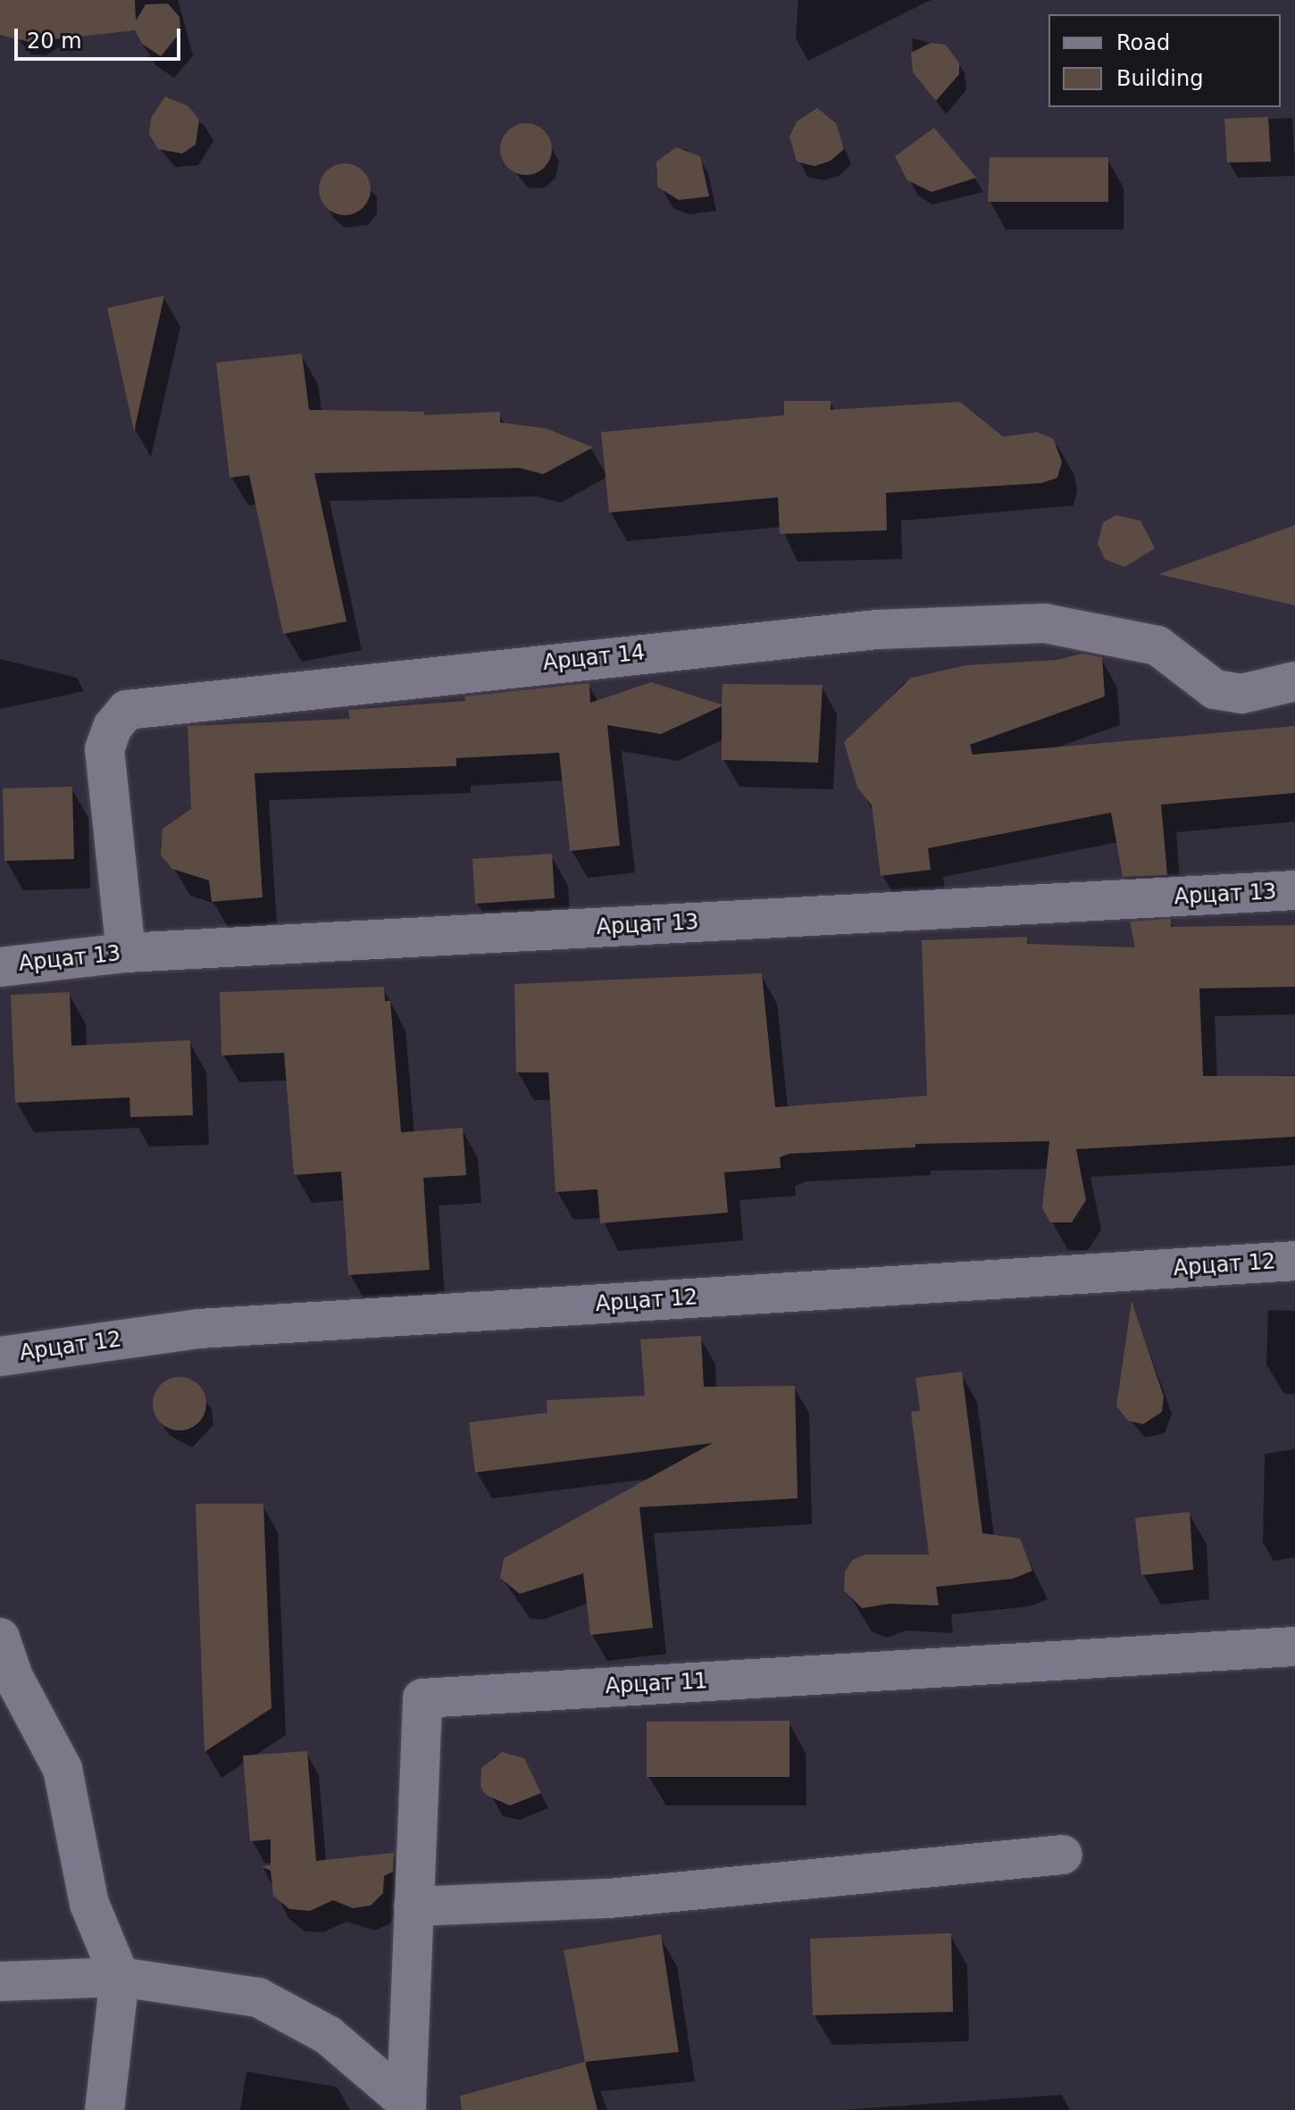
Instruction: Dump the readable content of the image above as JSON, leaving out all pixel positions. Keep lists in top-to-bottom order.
{
  "streets": {
    "street": [
      "Арцат 14",
      "Арцат 13",
      "Арцат 12",
      "Арцат 11"
    ]
  },
  "crossings": [
    ["Арцат 14", "Арцат 13"]
  ],
  "legend": ["Road", "Building"],
  "scale_bar": "20 m"
}
